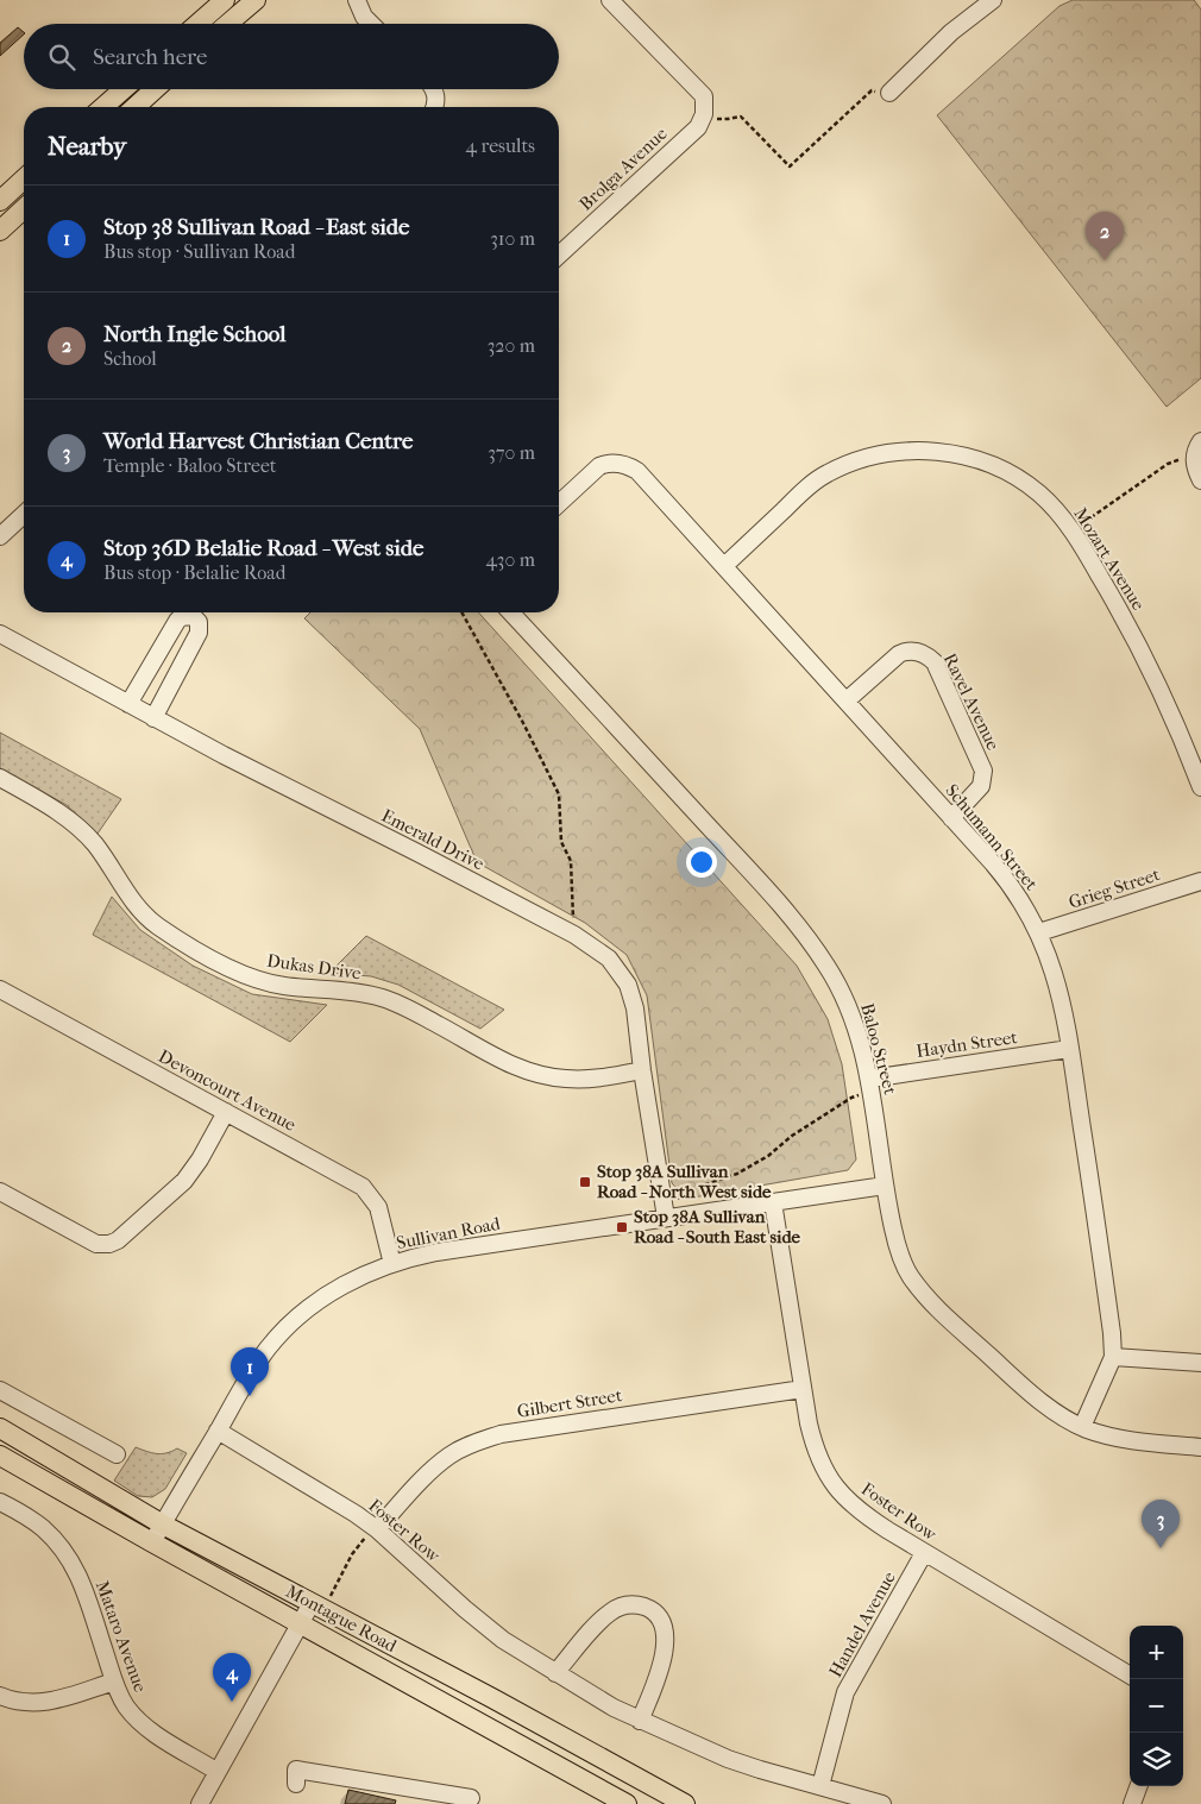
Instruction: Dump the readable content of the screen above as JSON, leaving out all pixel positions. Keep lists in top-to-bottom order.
{
  "streets": {
    "main road": ["Montague Road"],
    "street": [
      "Brolga Avenue",
      "Mozart Avenue",
      "Ravel Avenue",
      "Schumann Street",
      "Emerald Drive",
      "Grieg Street",
      "Dukas Drive",
      "Haydn Street",
      "Baloo Street",
      "Devoncourt Avenue",
      "Sullivan Road",
      "Gilbert Street",
      "Foster Row",
      "Handel Avenue",
      "Mataro Avenue"
    ]
  },
  "crossings": [
    ["Mozart Avenue", "Schumann Street"],
    ["Ravel Avenue", "Schumann Street"],
    ["Schumann Street", "Grieg Street"],
    ["Schumann Street", "Haydn Street"],
    ["Schumann Street", "Baloo Street"],
    ["Emerald Drive", "Dukas Drive"],
    ["Emerald Drive", "Sullivan Road"],
    ["Haydn Street", "Baloo Street"],
    ["Baloo Street", "Sullivan Road"],
    ["Devoncourt Avenue", "Sullivan Road"],
    ["Sullivan Road", "Foster Row"],
    ["Sullivan Road", "Montague Road"],
    ["Gilbert Street", "Foster Row"],
    ["Foster Row", "Handel Avenue"]
  ],
  "places": {
    "transit": ["Stop 38A Sullivan Road - North West side", "Stop 38A Sullivan Road - South East side"]
  },
  "page": {
    "search": "Search here",
    "heading": ["Nearby", "4 results"],
    "list": [
      {
        "mark": "1",
        "name": "Stop 38 Sullivan Road - East side",
        "note": "Bus stop · Sullivan Road",
        "value": "310 m"
      },
      {
        "mark": "2",
        "name": "North Ingle School",
        "note": "School",
        "value": "320 m"
      },
      {
        "mark": "3",
        "name": "World Harvest Christian Centre",
        "note": "Temple · Baloo Street",
        "value": "370 m"
      },
      {
        "mark": "4",
        "name": "Stop 36D Belalie Road - West side",
        "note": "Bus stop · Belalie Road",
        "value": "430 m"
      }
    ],
    "pins": [
      "2",
      "1",
      "3",
      "4"
    ],
    "map_buttons": ["+", "−"]
  }
}
